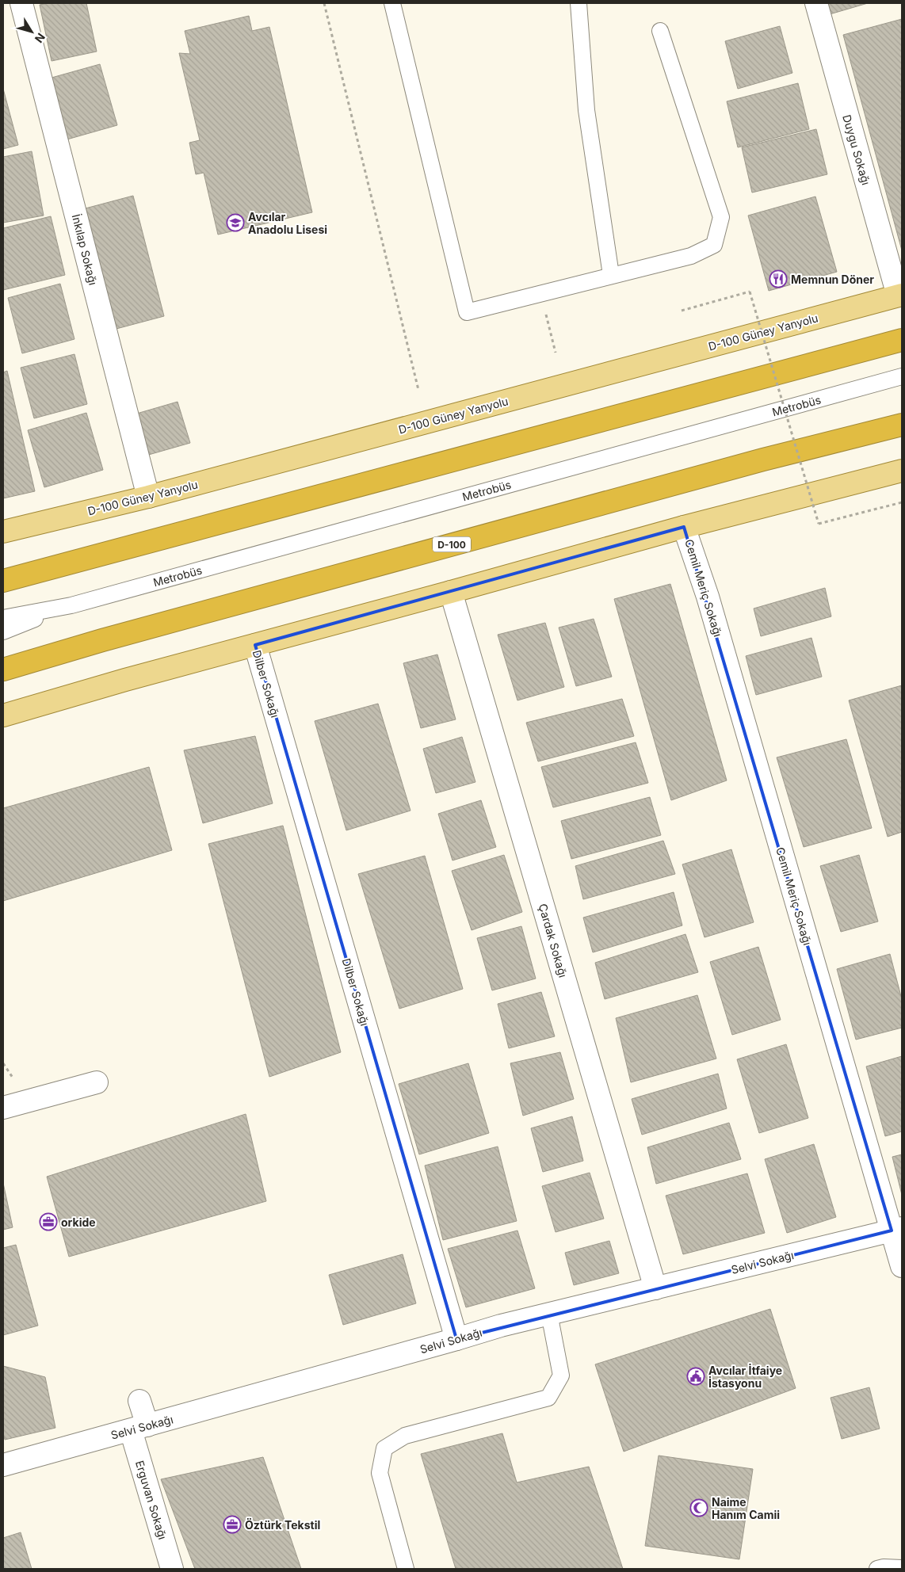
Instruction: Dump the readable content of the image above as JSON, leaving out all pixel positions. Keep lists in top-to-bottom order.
{
  "streets": {
    "highway": ["D-100"],
    "main road": ["D-100 Güney Yanyolu"],
    "street": [
      "Duygu Sokağı",
      "İnkılap Sokağı",
      "Cemil Meriç Sokağı",
      "Dilber Sokağı",
      "Çardak Sokağı",
      "Selvi Sokağı",
      "Erguvan Sokağı"
    ],
    "lane": ["Metrobüs"]
  },
  "crossings": [
    ["Duygu Sokağı", "D-100 Güney Yanyolu"],
    ["İnkılap Sokağı", "D-100 Güney Yanyolu"],
    ["Cemil Meriç Sokağı", "Selvi Sokağı"],
    ["Dilber Sokağı", "Selvi Sokağı"],
    ["Çardak Sokağı", "Selvi Sokağı"],
    ["Selvi Sokağı", "Erguvan Sokağı"]
  ],
  "places": {
    "school or university": ["Avcılar Anadolu Lisesi"],
    "restaurant": ["Memnun Döner"],
    "office": ["orkide", "Öztürk Tekstil"],
    "public building": ["Avcılar İtfaiye İstasyonu"],
    "mosque": ["Naime Hanım Camii"]
  },
  "north": "bottom right"
}
